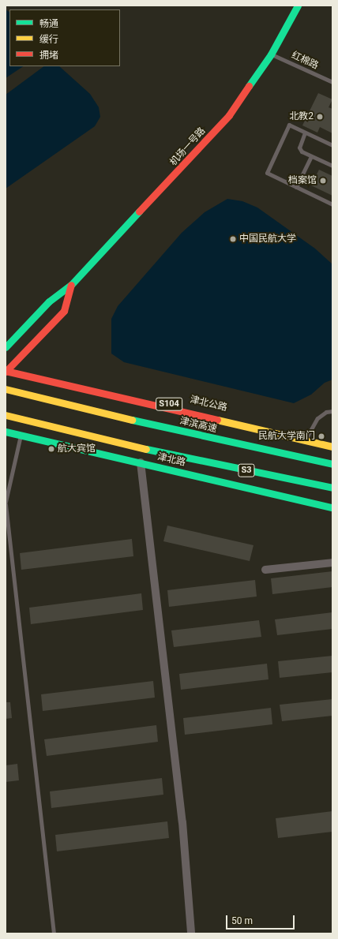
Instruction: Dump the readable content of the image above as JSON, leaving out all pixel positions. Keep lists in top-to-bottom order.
{
  "streets": {
    "main road": [
      "机场一号路",
      "S104",
      "津北公路",
      "津滨高速",
      "津北路",
      "S3"
    ],
    "lane": ["红棉路"]
  },
  "crossings": [
    ["红棉路", "机场一号路"],
    ["机场一号路", "津北公路"]
  ],
  "places": [
    "北教2",
    "档案馆",
    "中国民航大学",
    "民航大学南门",
    "航大宾馆"
  ],
  "legend": ["畅通", "缓行", "拥堵"],
  "scale_bar": "50 m"
}
